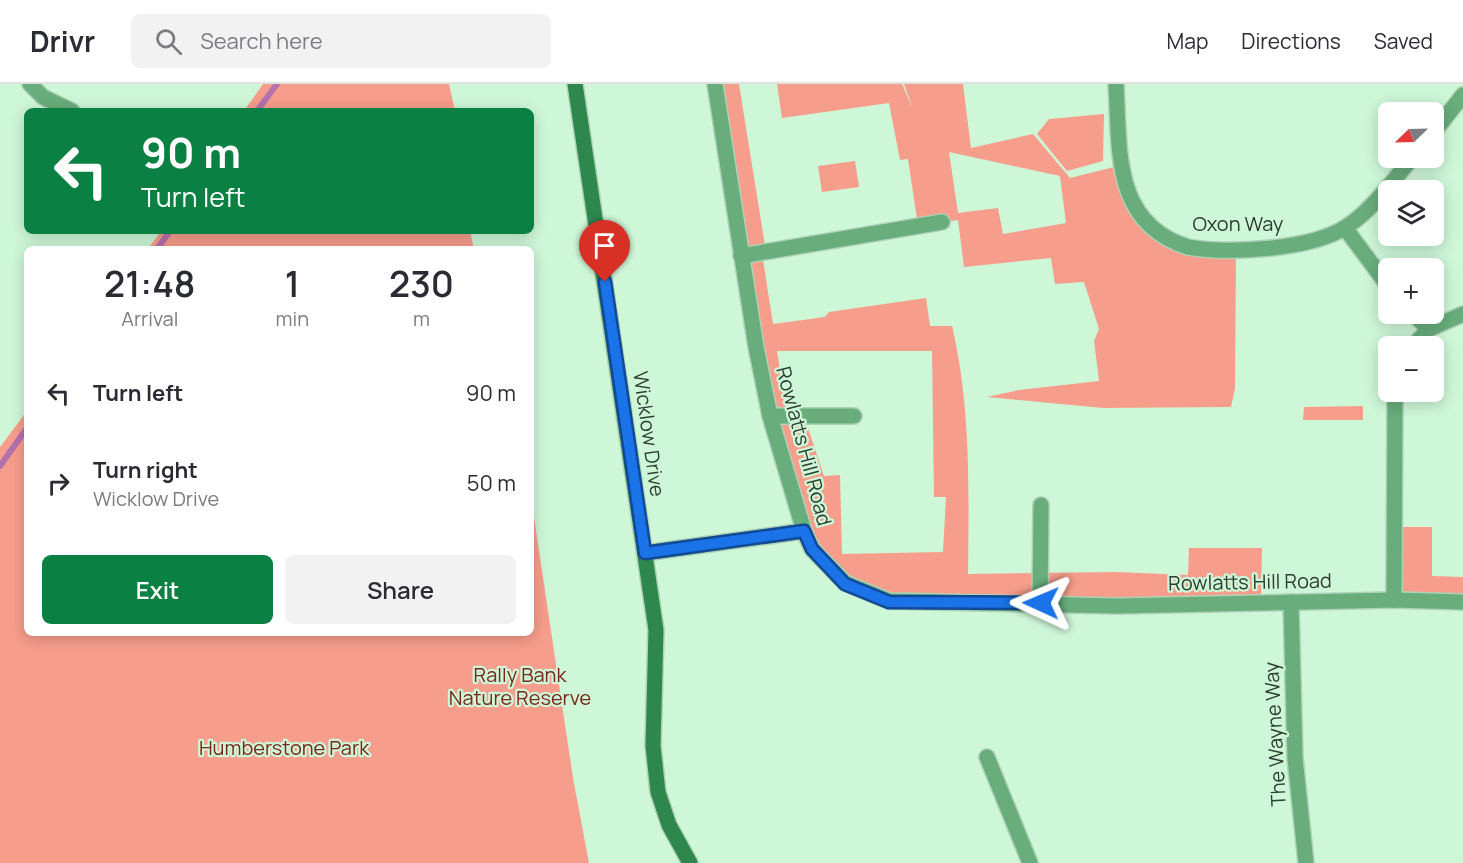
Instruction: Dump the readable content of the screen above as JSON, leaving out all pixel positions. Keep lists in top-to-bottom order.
{
  "streets": {
    "street": [
      "Oxon Way",
      "Wicklow Drive",
      "Rowlatts Hill Road",
      "The Wayne Way"
    ]
  },
  "crossings": [
    ["Rowlatts Hill Road", "The Wayne Way"]
  ],
  "parks": ["Rally Bank Nature Reserve", "Humberstone Park"],
  "north": "bottom left",
  "page": {
    "header": "Drivr",
    "search": "Search here",
    "nav": ["Map", "Directions", "Saved"],
    "map_buttons": ["+", "−"],
    "turn": ["90 m", "Turn left"],
    "eta": [
      "21:48",
      "Arrival",
      "1",
      "min",
      "230",
      "m"
    ],
    "list": [
      {
        "name": "Turn left",
        "value": "90 m"
      },
      {
        "name": "Turn right",
        "note": "Wicklow Drive",
        "value": "50 m"
      }
    ],
    "buttons": ["Exit", "Share"]
  }
}
